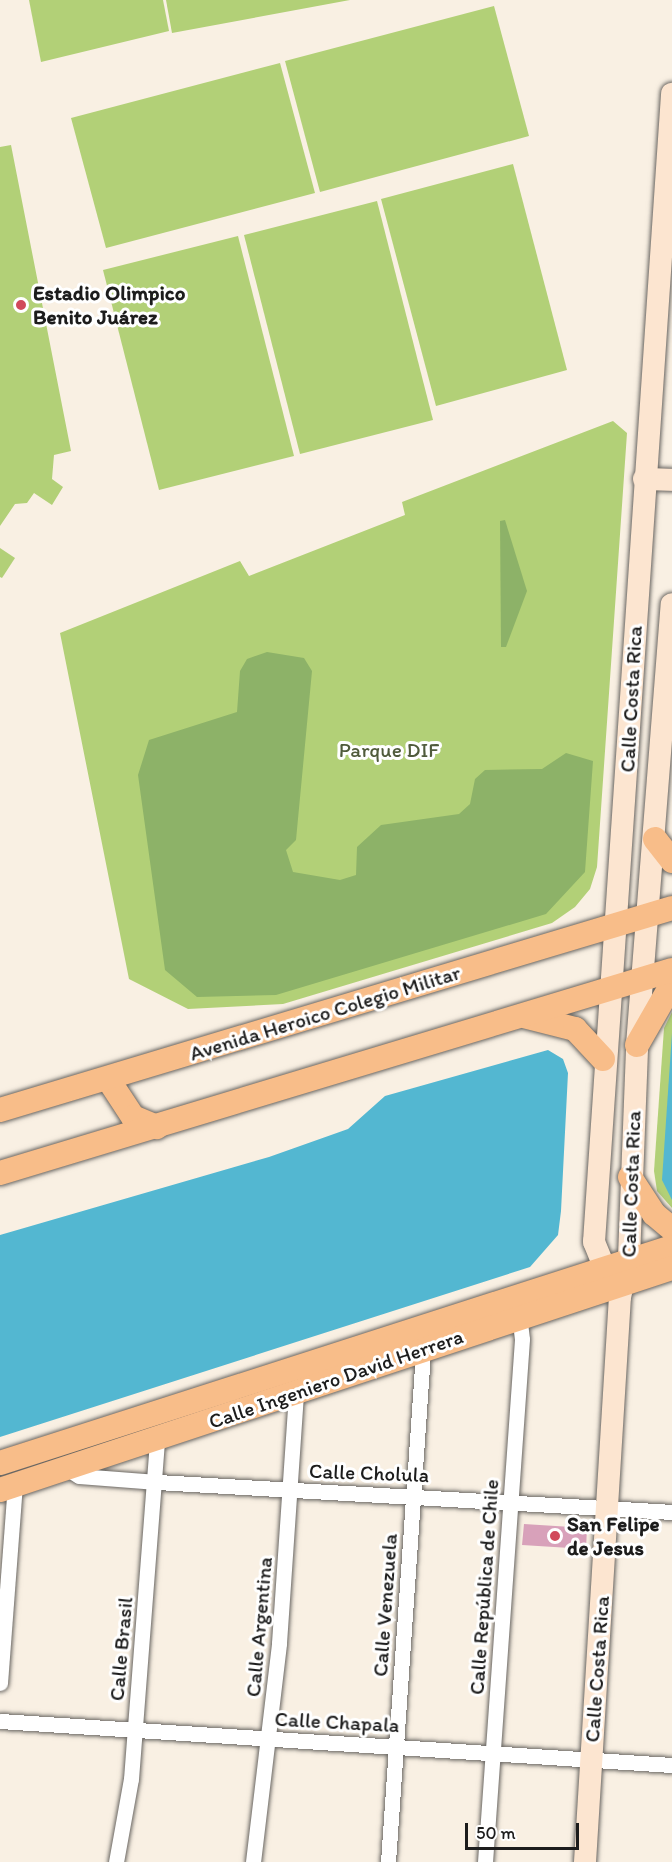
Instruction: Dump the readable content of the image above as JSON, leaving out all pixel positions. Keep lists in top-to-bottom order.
{
  "streets": {
    "main road": ["Calle Costa Rica", "Avenida Heroico Colegio Militar", "Calle Ingeniero David Herrera"],
    "street": [
      "Calle Cholula",
      "Calle República de Chile",
      "Calle Venezuela",
      "Calle Argentina",
      "Calle Brasil",
      "Calle Chapala"
    ]
  },
  "crossings": [
    ["Calle Costa Rica", "Avenida Heroico Colegio Militar"],
    ["Calle Costa Rica", "Calle Ingeniero David Herrera"],
    ["Calle Costa Rica", "Calle Cholula"],
    ["Calle Costa Rica", "Calle Chapala"],
    ["Calle Ingeniero David Herrera", "Calle Cholula"],
    ["Calle Ingeniero David Herrera", "Calle República de Chile"],
    ["Calle Ingeniero David Herrera", "Calle Venezuela"],
    ["Calle Ingeniero David Herrera", "Calle Argentina"],
    ["Calle Ingeniero David Herrera", "Calle Brasil"],
    ["Calle Cholula", "Calle República de Chile"],
    ["Calle Cholula", "Calle Venezuela"],
    ["Calle Cholula", "Calle Argentina"],
    ["Calle Cholula", "Calle Brasil"],
    ["Calle República de Chile", "Calle Chapala"],
    ["Calle Venezuela", "Calle Chapala"],
    ["Calle Argentina", "Calle Chapala"],
    ["Calle Brasil", "Calle Chapala"]
  ],
  "parks": ["Parque DIF"],
  "places": ["Estadio Olimpico Benito Juárez", "San Felipe de Jesus"],
  "scale_bar": "50 m"
}
